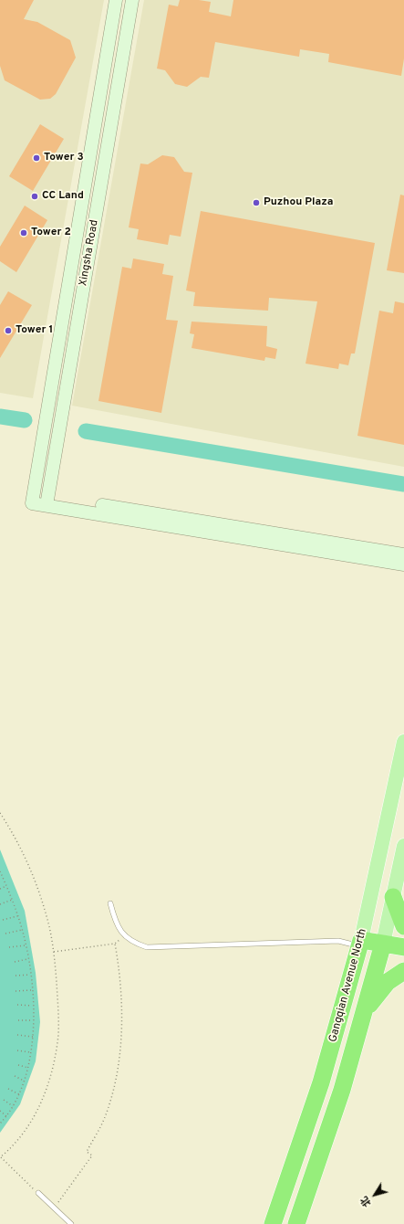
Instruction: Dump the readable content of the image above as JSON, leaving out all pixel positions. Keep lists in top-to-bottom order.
{
  "streets": {
    "highway": ["Gangqian Avenue North"],
    "street": ["Xingsha Road"]
  },
  "places": [
    "Tower 3",
    "CC Land",
    "Puzhou Plaza",
    "Tower 2",
    "Tower 1"
  ],
  "north": "bottom left"
}
